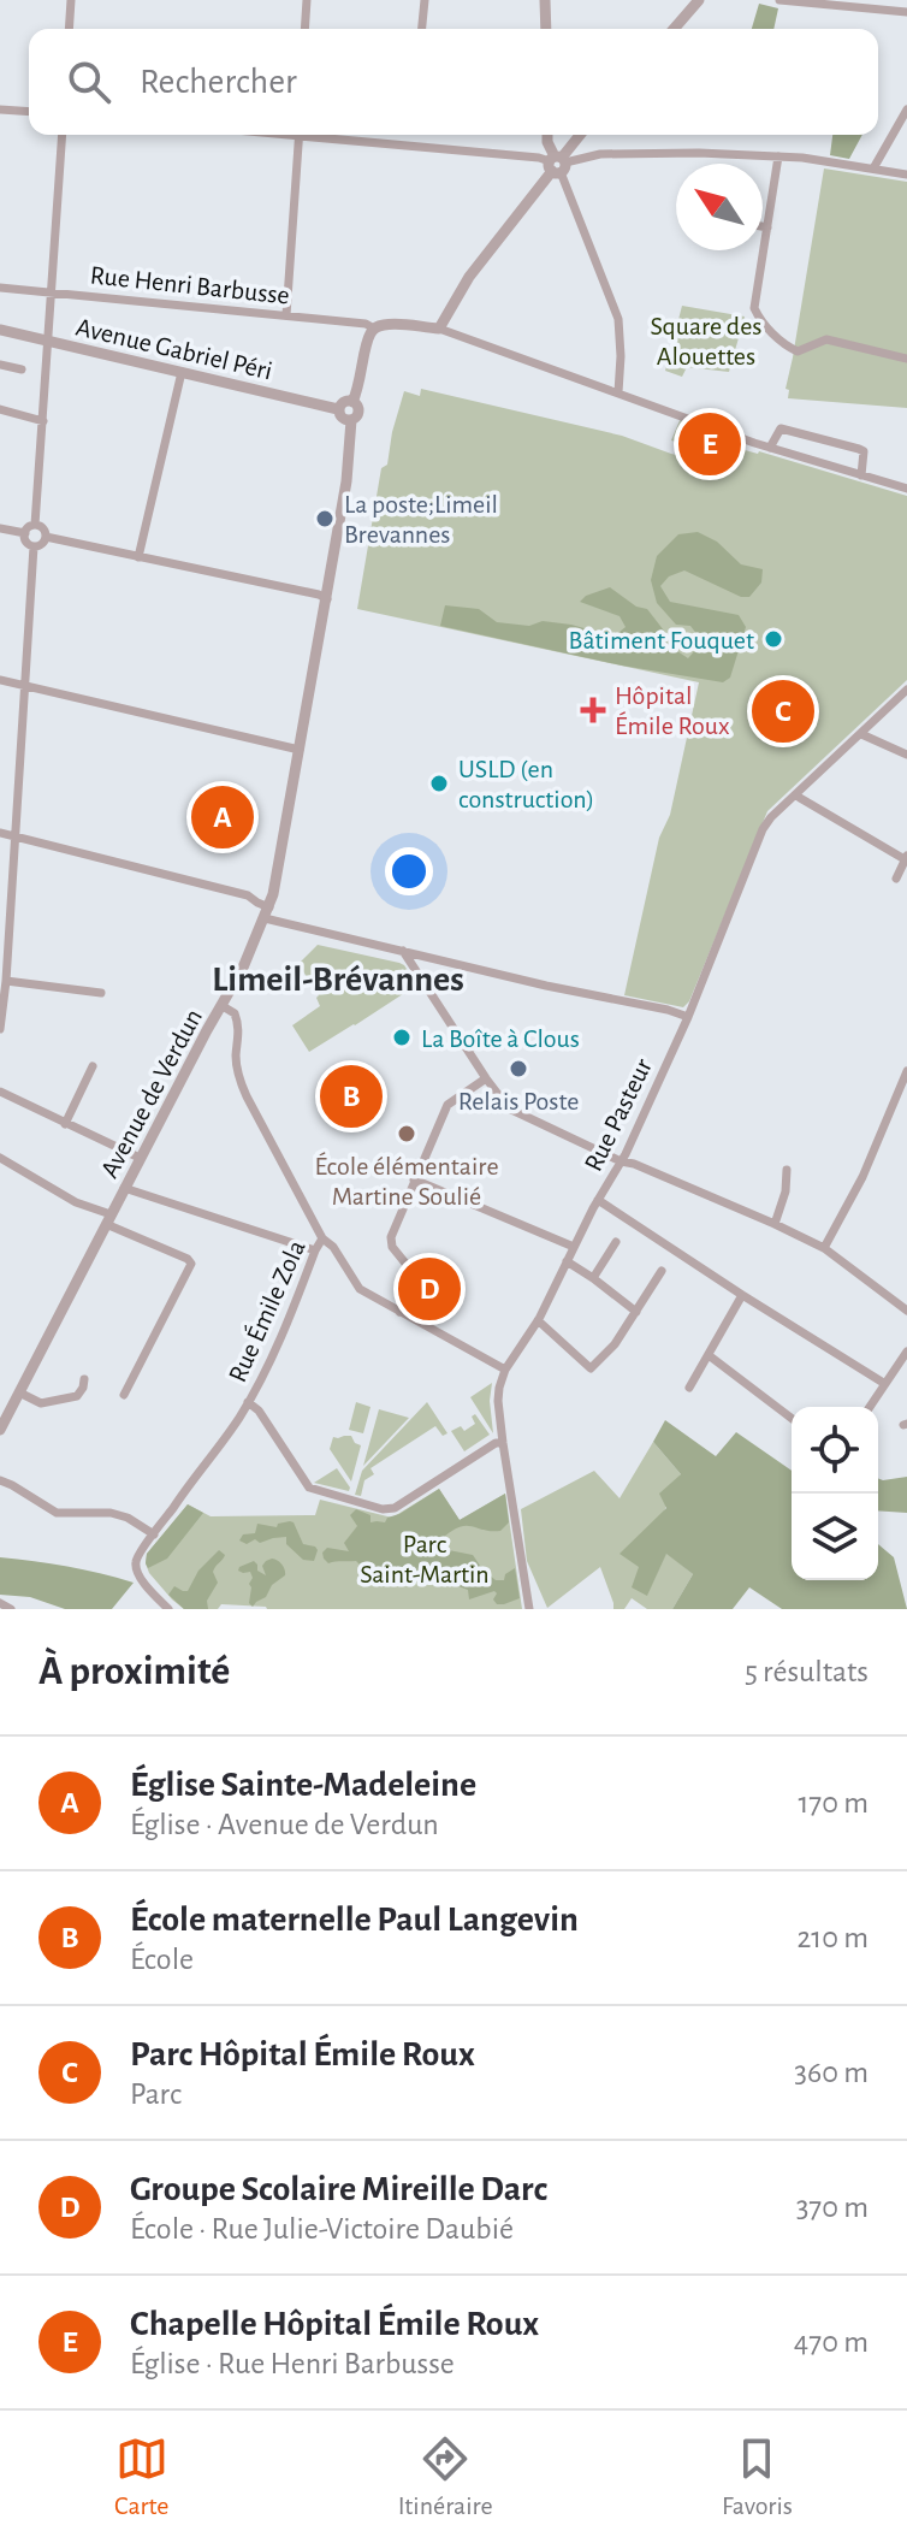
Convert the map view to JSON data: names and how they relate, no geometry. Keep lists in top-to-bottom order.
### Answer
{
  "streets": {
    "street": [
      "Rue Henri Barbusse",
      "Avenue Gabriel Péri",
      "Avenue de Verdun",
      "Rue Pasteur",
      "Rue Émile Zola"
    ]
  },
  "crossings": [
    ["Avenue Gabriel Péri", "Avenue de Verdun"],
    ["Avenue de Verdun", "Rue Émile Zola"]
  ],
  "districts": ["Limeil-Brévannes"],
  "parks": ["Square des Alouettes", "Parc Saint-Martin"],
  "places": {
    "other": [
      "La poste;Limeil Brevannes",
      "Bâtiment Fouquet",
      "USLD (en construction)",
      "La Boîte à Clous",
      "Relais Poste",
      "École élémentaire Martine Soulié"
    ],
    "health": ["Hôpital Émile Roux"]
  },
  "north": "top left",
  "page": {
    "search": "Rechercher",
    "pins": [
      "E",
      "C",
      "A",
      "B",
      "D"
    ],
    "heading": ["À proximité", "5 résultats"],
    "list": [
      {
        "mark": "A",
        "name": "Église Sainte-Madeleine",
        "note": "Église · Avenue de Verdun",
        "value": "170 m"
      },
      {
        "mark": "B",
        "name": "École maternelle Paul Langevin",
        "note": "École",
        "value": "210 m"
      },
      {
        "mark": "C",
        "name": "Parc Hôpital Émile Roux",
        "note": "Parc",
        "value": "360 m"
      },
      {
        "mark": "D",
        "name": "Groupe Scolaire Mireille Darc",
        "note": "École · Rue Julie-Victoire Daubié",
        "value": "370 m"
      },
      {
        "mark": "E",
        "name": "Chapelle Hôpital Émile Roux",
        "note": "Église · Rue Henri Barbusse",
        "value": "470 m"
      }
    ],
    "nav": ["Carte", "Itinéraire", "Favoris"]
  }
}
